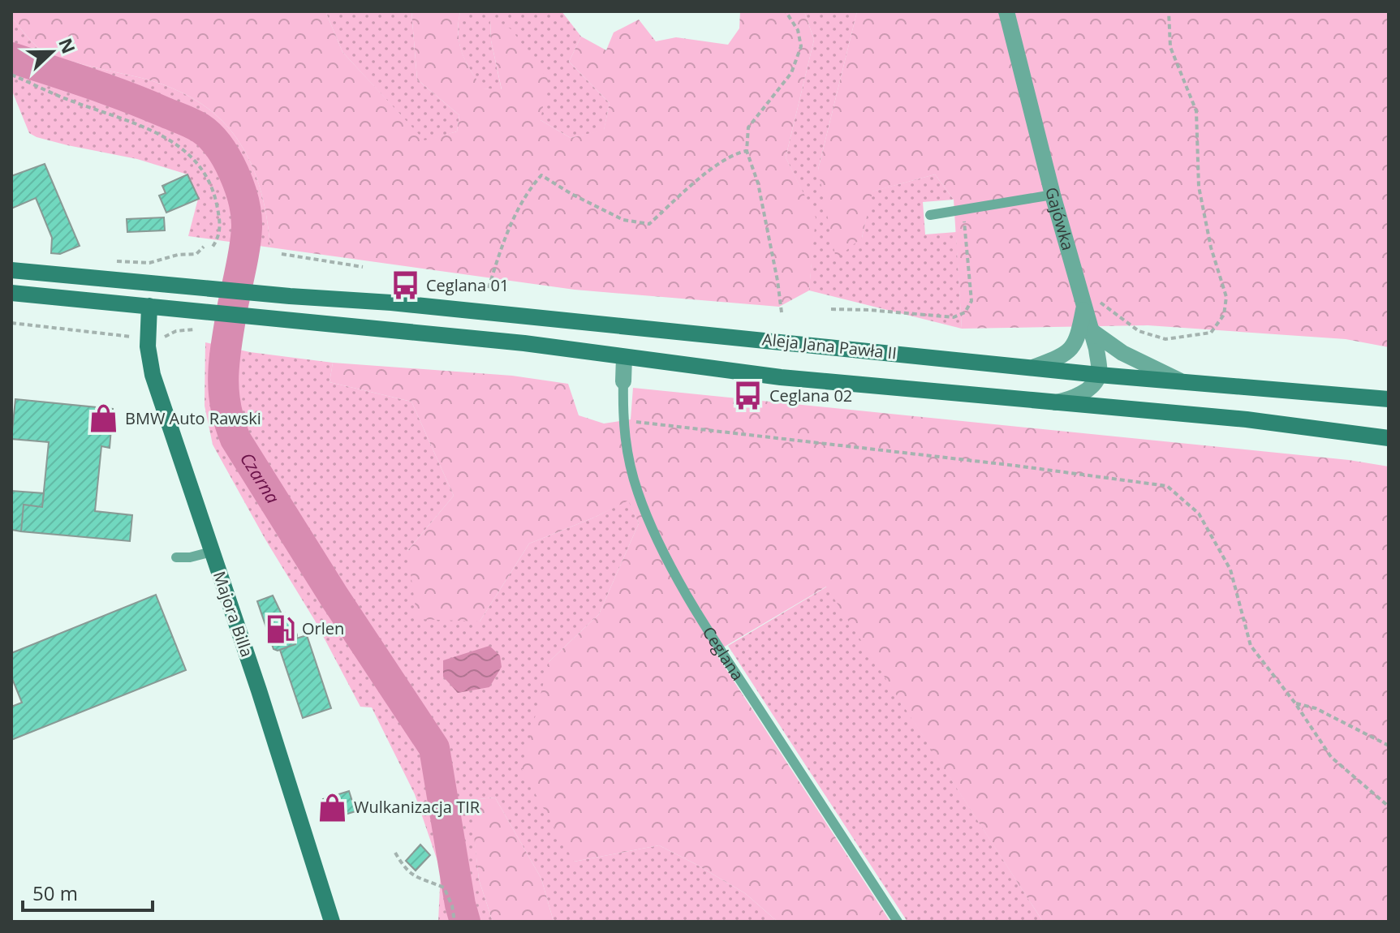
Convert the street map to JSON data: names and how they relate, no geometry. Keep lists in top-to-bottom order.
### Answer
{
  "streets": {
    "main road": ["Aleja Jana Pawła II", "Majora Billa"],
    "street": ["Gajówka", "Ceglana"]
  },
  "crossings": [
    ["Gajówka", "Aleja Jana Pawła II"]
  ],
  "water": ["Czarna"],
  "places": {
    "bus stop": ["Ceglana 01", "Ceglana 02"],
    "shop": ["BMW Auto Rawski", "Wulkanizacja TIR"],
    "fuel station": ["Orlen"]
  },
  "scale_bar": "50 m",
  "north": "right"
}
